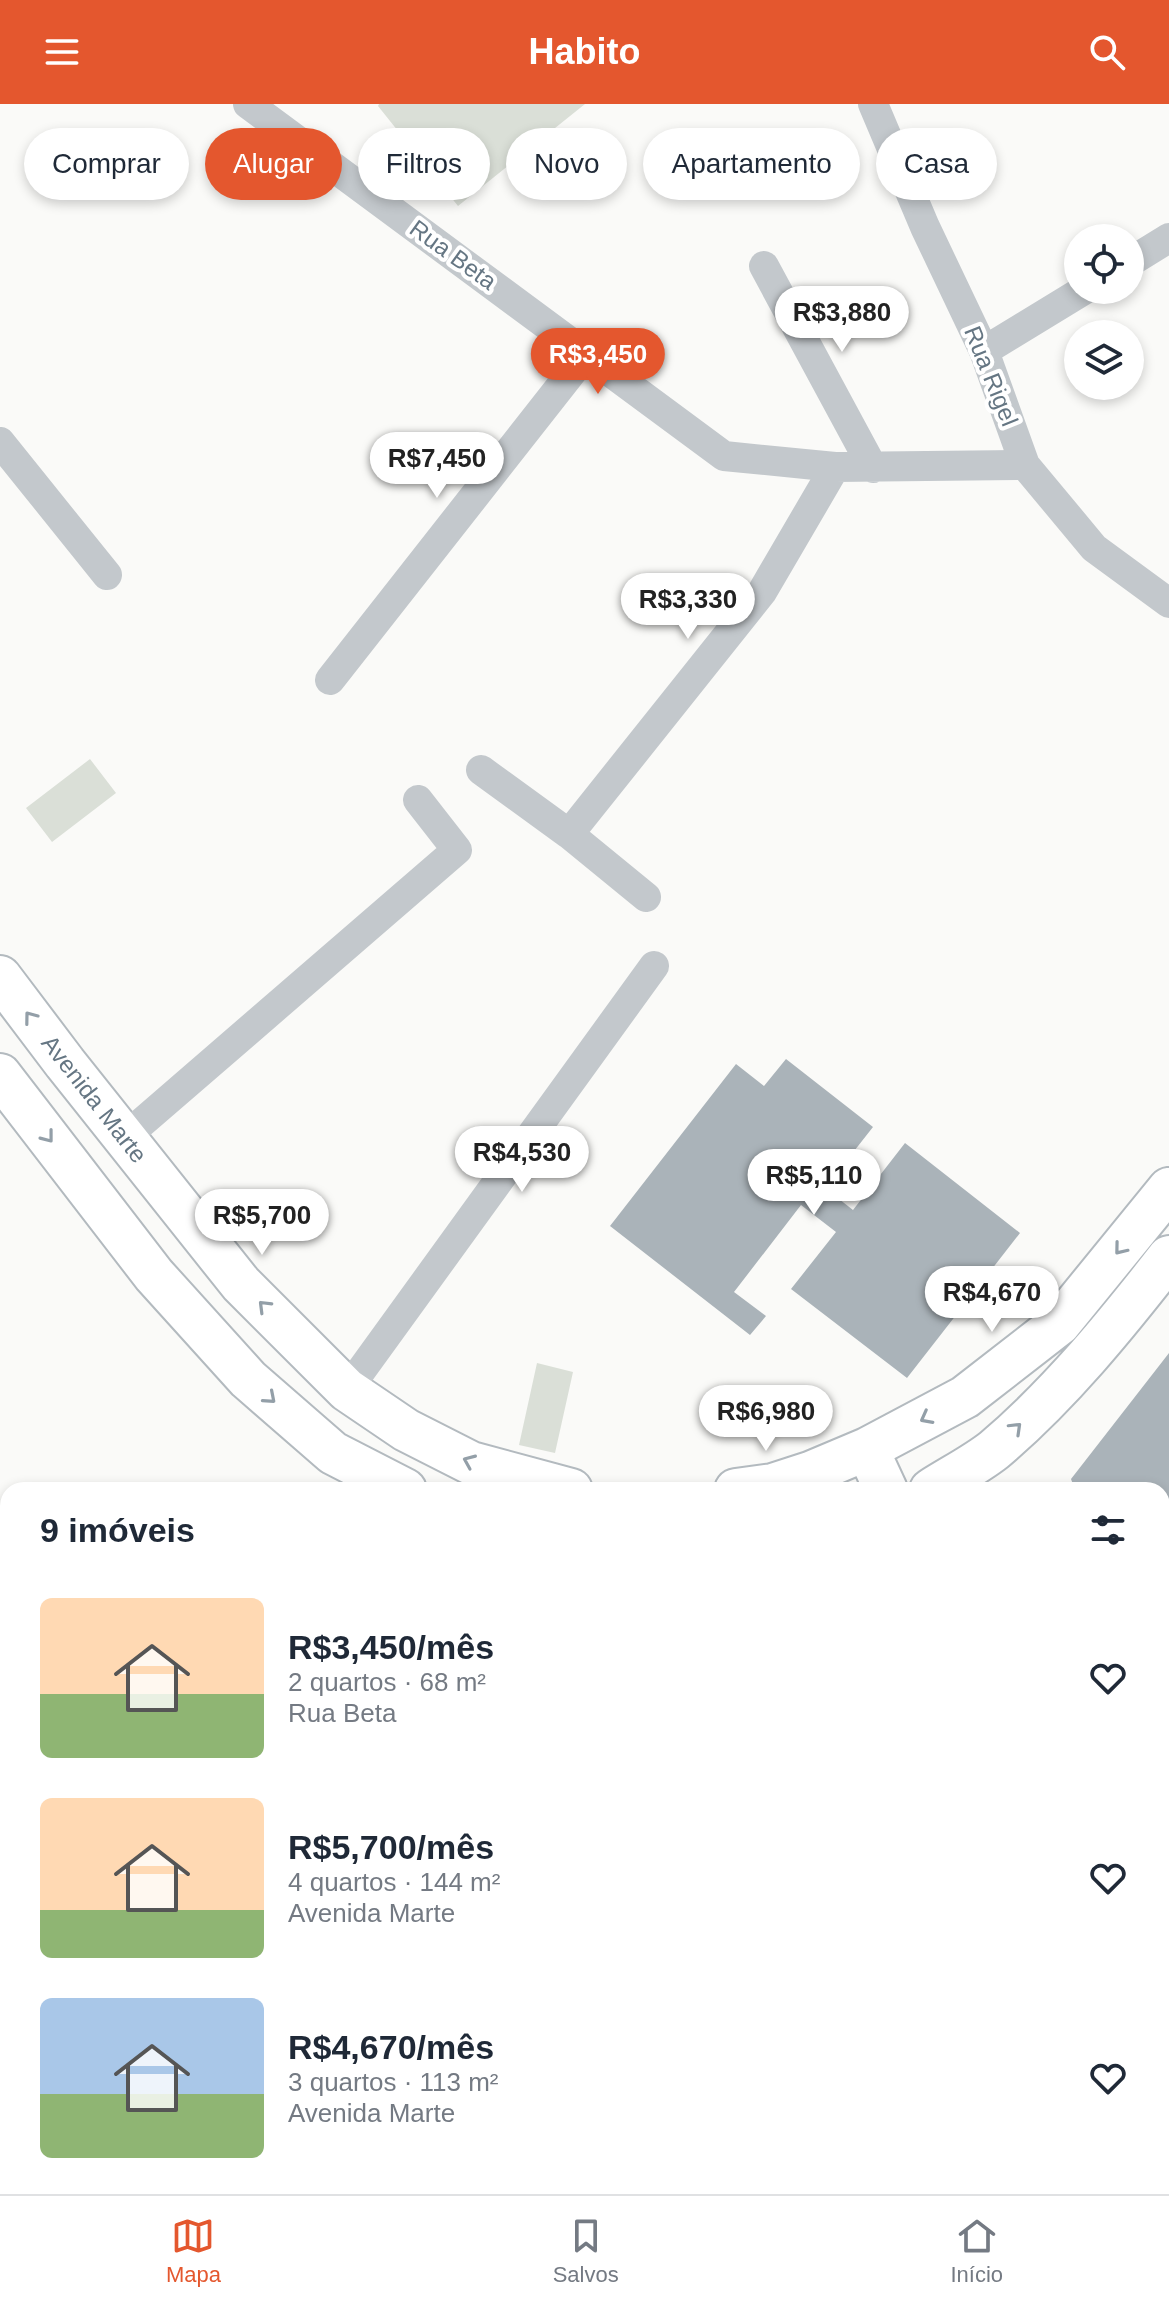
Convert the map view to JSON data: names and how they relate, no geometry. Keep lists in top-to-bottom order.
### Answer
{
  "streets": {
    "street": ["Rua Beta", "Rua Rigel", "Avenida Marte"]
  },
  "crossings": [
    ["Rua Beta", "Rua Rigel"]
  ],
  "page": {
    "header": "Habito",
    "chip": [
      "Comprar",
      "Alugar",
      "Filtros",
      "Novo",
      "Apartamento",
      "Casa"
    ],
    "price": [
      "R$3,880",
      "R$3,450",
      "R$7,450",
      "R$3,330",
      "R$4,530",
      "R$5,110",
      "R$5,700",
      "R$4,670",
      "R$6,980"
    ],
    "heading": "9 imóveis",
    "list": [
      {
        "name": "R$3,450/mês",
        "note": "2 quartos · 68 m² · Rua Beta"
      },
      {
        "name": "R$5,700/mês",
        "note": "4 quartos · 144 m² · Avenida Marte"
      },
      {
        "name": "R$4,670/mês",
        "note": "3 quartos · 113 m² · Avenida Marte"
      }
    ],
    "tabs": ["Mapa", "Salvos", "Início"]
  }
}
